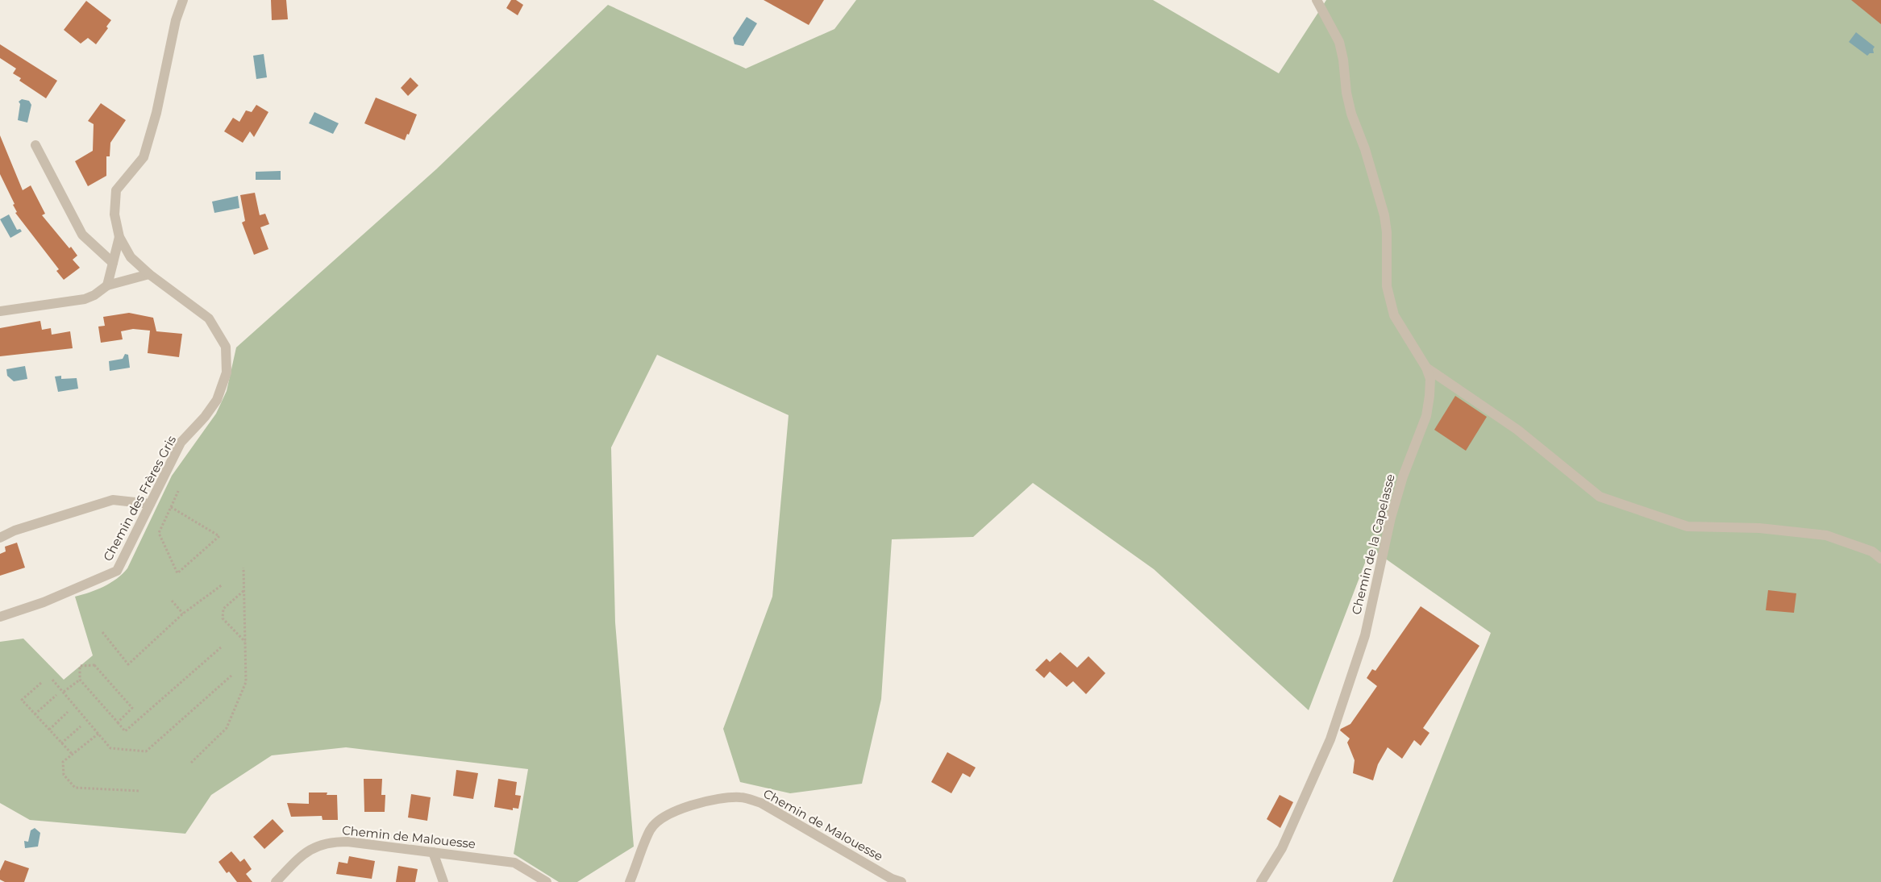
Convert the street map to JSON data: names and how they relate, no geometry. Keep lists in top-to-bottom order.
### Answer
{
  "streets": {
    "street": ["Chemin des Frères Gris", "Chemin de la Capelasse", "Chemin de Malouesse"]
  }
}
